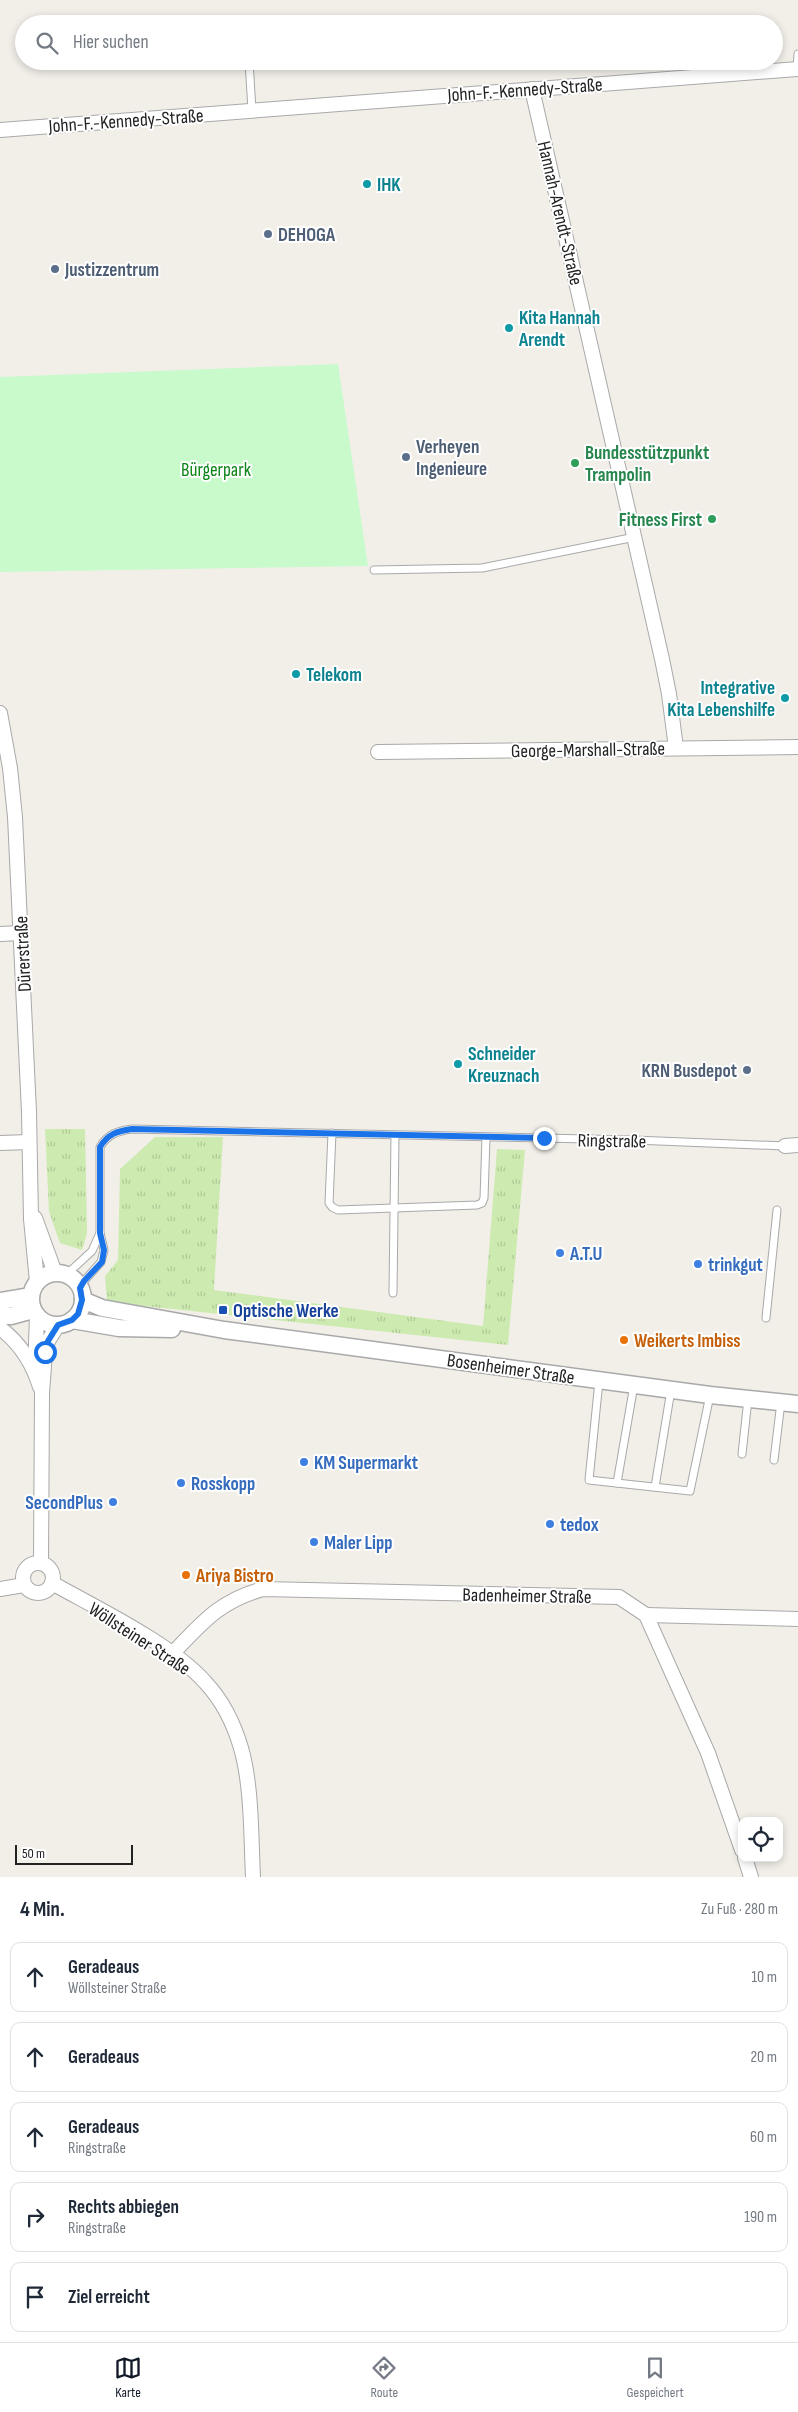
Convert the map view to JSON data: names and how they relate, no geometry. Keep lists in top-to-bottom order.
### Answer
{
  "streets": {
    "street": [
      "John-F.-Kennedy-Straße",
      "Hannah-Arendt-Straße",
      "George-Marshall-Straße",
      "Dürerstraße",
      "Bosenheimer Straße",
      "Badenheimer Straße",
      "Wöllsteiner Straße"
    ],
    "lane": ["Ringstraße"]
  },
  "crossings": [
    ["John-F.-Kennedy-Straße", "Hannah-Arendt-Straße"],
    ["Hannah-Arendt-Straße", "George-Marshall-Straße"],
    ["Dürerstraße", "Ringstraße"],
    ["Dürerstraße", "Bosenheimer Straße"],
    ["Ringstraße", "Bosenheimer Straße"],
    ["Badenheimer Straße", "Wöllsteiner Straße"]
  ],
  "parks": ["Bürgerpark"],
  "places": {
    "other": [
      "IHK",
      "DEHOGA",
      "Justizzentrum",
      "Kita Hannah Arendt",
      "Verheyen Ingenieure",
      "Bundesstützpunkt Trampolin",
      "Fitness First",
      "Telekom",
      "Integrative Kita Lebenshilfe",
      "Schneider Kreuznach",
      "KRN Busdepot",
      "A.T.U",
      "trinkgut",
      "Weikerts Imbiss",
      "KM Supermarkt",
      "Rosskopp",
      "SecondPlus",
      "tedox",
      "Maler Lipp",
      "Ariya Bistro"
    ],
    "transit": ["Optische Werke"]
  },
  "scale_bar": "50 m",
  "page": {
    "search": "Hier suchen",
    "scale": "50 m",
    "heading": ["4 Min.", "Zu Fuß · 280 m"],
    "list": [
      ["Geradeaus", "Wöllsteiner Straße", "10 m"],
      ["Geradeaus", "20 m"],
      ["Geradeaus", "Ringstraße", "60 m"],
      ["Rechts abbiegen", "Ringstraße", "190 m"],
      "Ziel erreicht"
    ],
    "nav": ["Karte", "Route", "Gespeichert"]
  }
}
